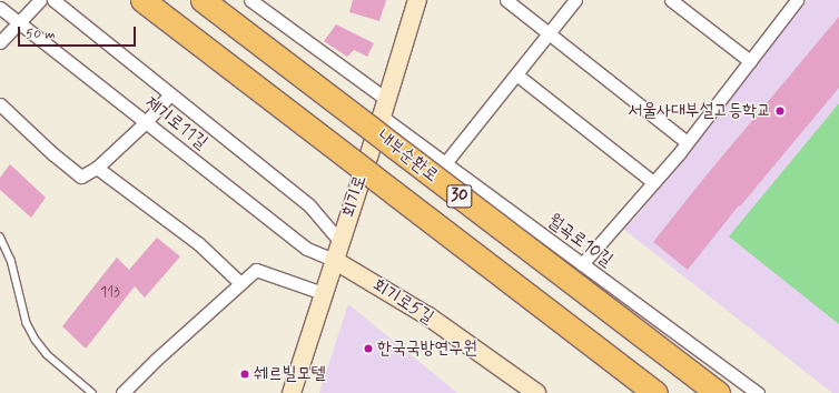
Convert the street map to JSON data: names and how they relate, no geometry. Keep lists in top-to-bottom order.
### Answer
{
  "streets": {
    "highway": ["내부순환로", "30"],
    "main road": ["회기로", "회기로5길"],
    "street": ["제기로11길", "월곡로10길"]
  },
  "crossings": [
    ["제기로11길", "회기로"],
    ["제기로11길", "회기로5길"],
    ["회기로", "월곡로10길"],
    ["회기로", "회기로5길"]
  ],
  "places": ["서울사대부설고등학교", "한국국방연구원", "쉐르빌모텔"],
  "house_numbers": ["113"],
  "scale_bar": "50 m"
}
